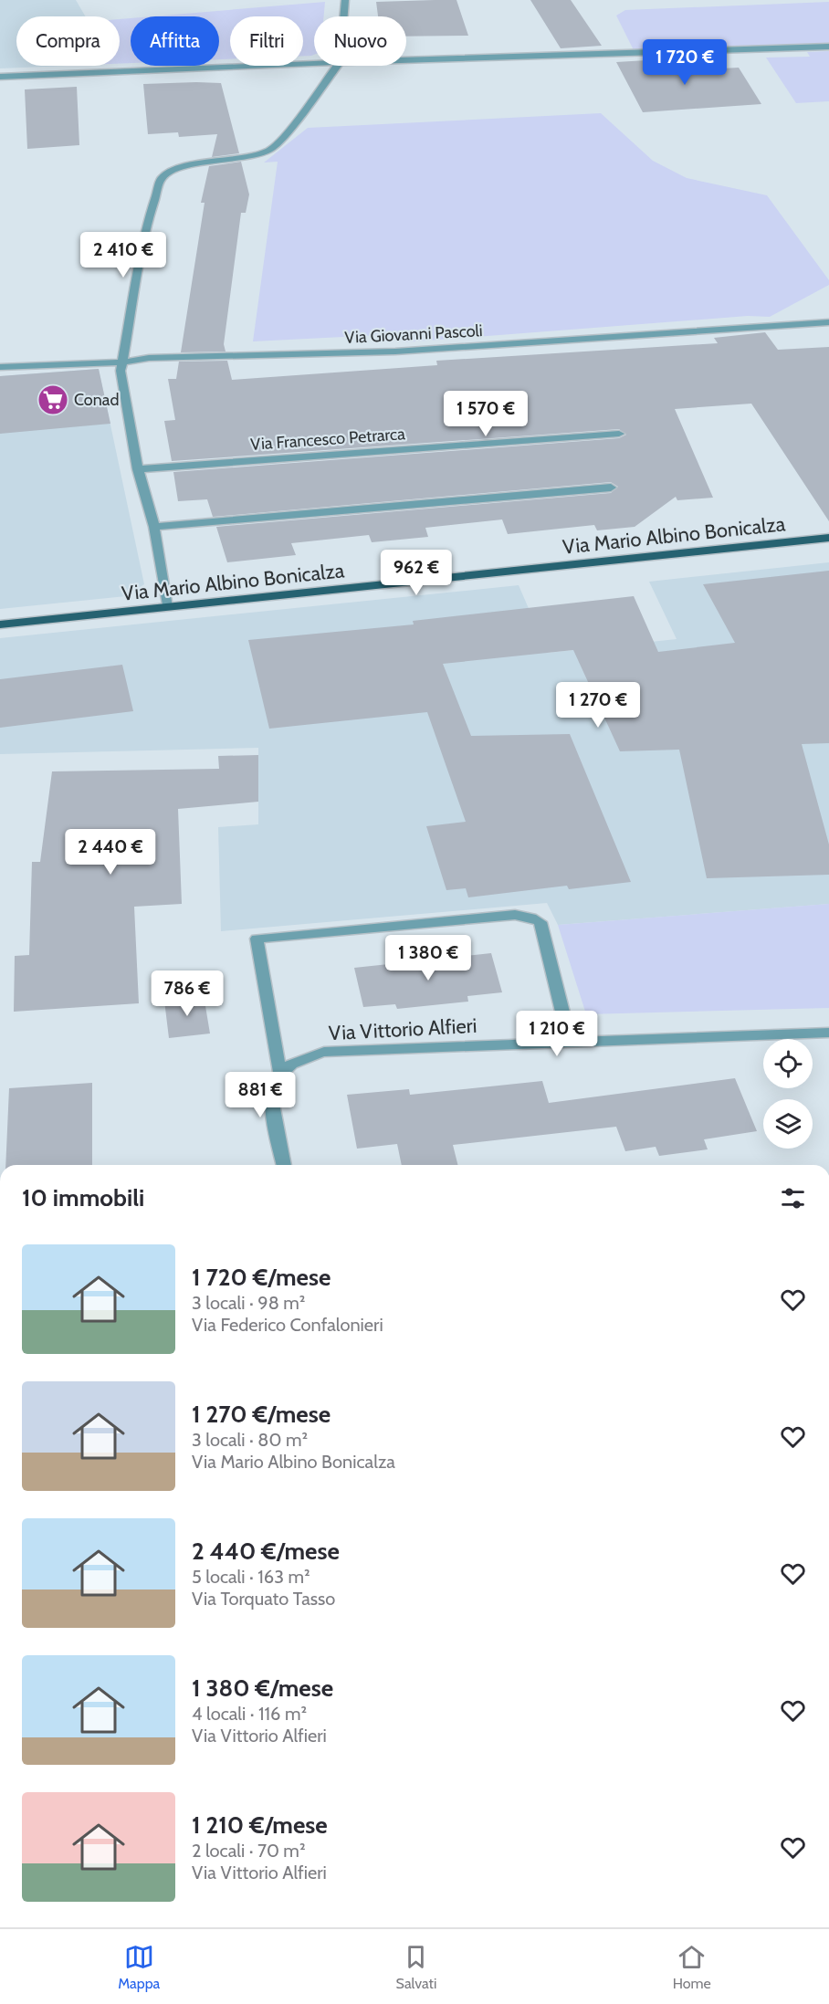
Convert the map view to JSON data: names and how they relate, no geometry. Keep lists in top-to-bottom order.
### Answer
{
  "streets": {
    "main road": ["Via Mario Albino Bonicalza"],
    "street": ["Via Giovanni Pascoli", "Via Francesco Petrarca", "Via Vittorio Alfieri"]
  },
  "places": {
    "supermarket": ["Conad"]
  },
  "page": {
    "chip": [
      "Compra",
      "Affitta",
      "Filtri",
      "Nuovo"
    ],
    "price": [
      "1 720 €",
      "2 410 €",
      "1 570 €",
      "962 €",
      "1 270 €",
      "2 440 €",
      "1 380 €",
      "786 €",
      "1 210 €",
      "881 €"
    ],
    "heading": "10 immobili",
    "list": [
      {
        "name": "1 720 €/mese",
        "note": "3 locali · 98 m² · Via Federico Confalonieri"
      },
      {
        "name": "1 270 €/mese",
        "note": "3 locali · 80 m² · Via Mario Albino Bonicalza"
      },
      {
        "name": "2 440 €/mese",
        "note": "5 locali · 163 m² · Via Torquato Tasso"
      },
      {
        "name": "1 380 €/mese",
        "note": "4 locali · 116 m² · Via Vittorio Alfieri"
      },
      {
        "name": "1 210 €/mese",
        "note": "2 locali · 70 m² · Via Vittorio Alfieri"
      }
    ],
    "tabs": ["Mappa", "Salvati", "Home"]
  }
}
